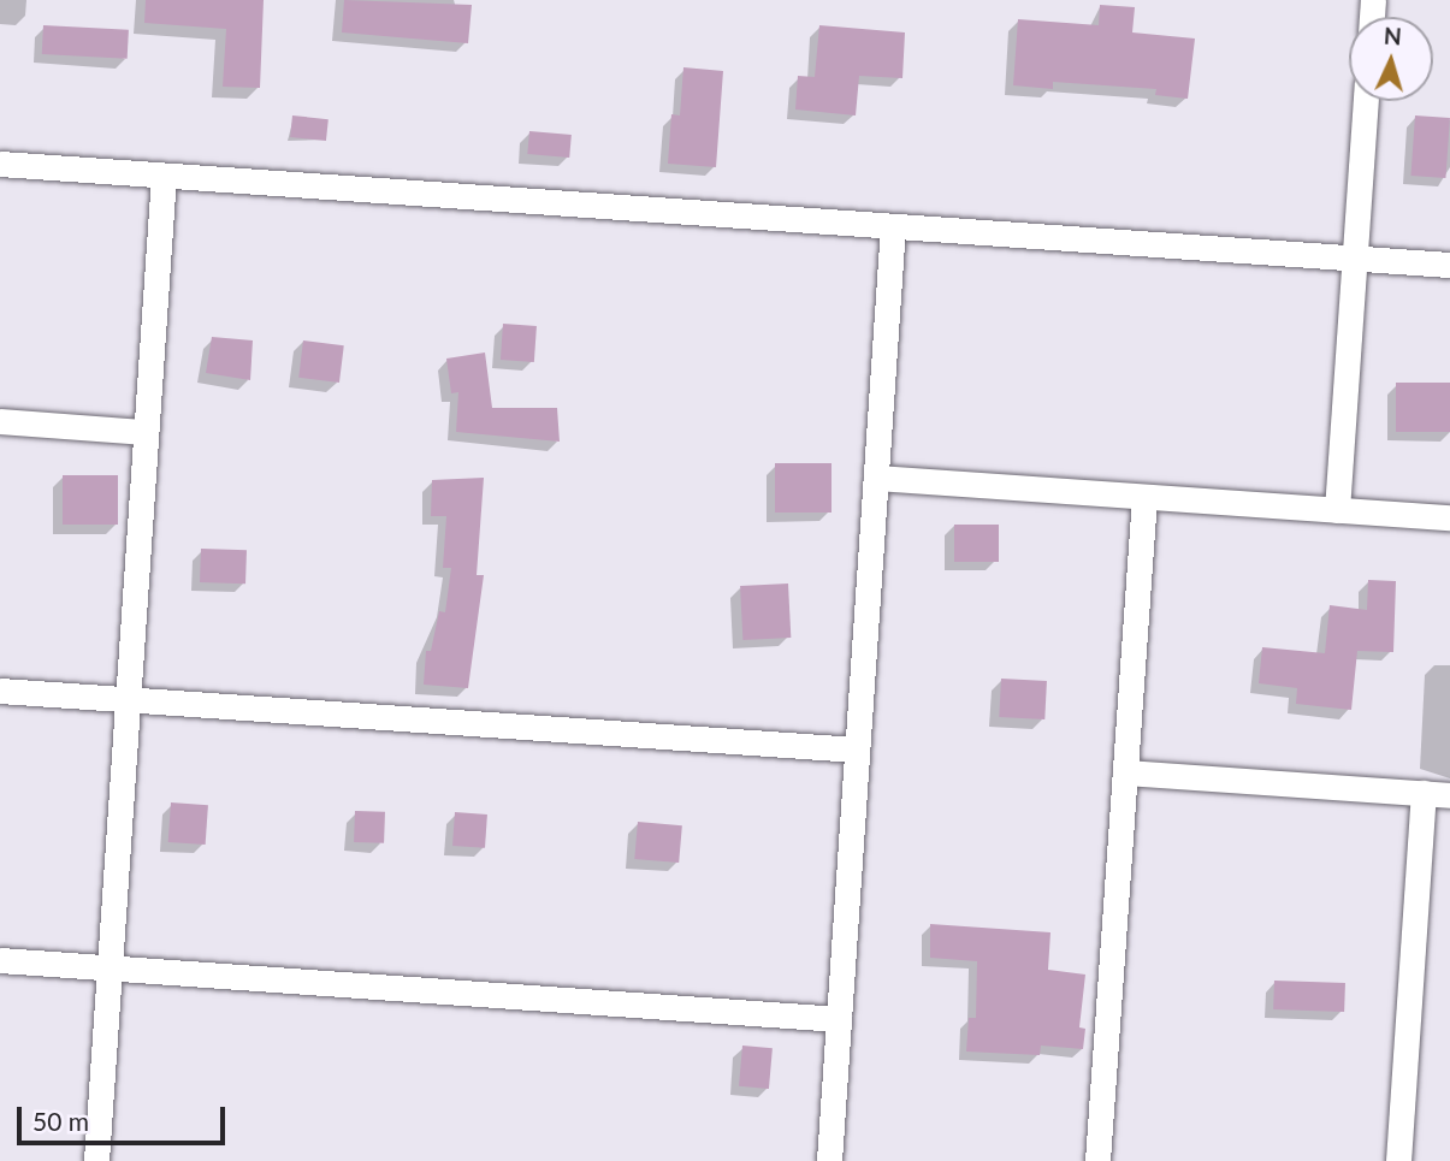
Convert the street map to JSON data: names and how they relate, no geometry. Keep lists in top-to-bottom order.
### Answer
{
  "scale_bar": "50 m",
  "north": "top"
}
